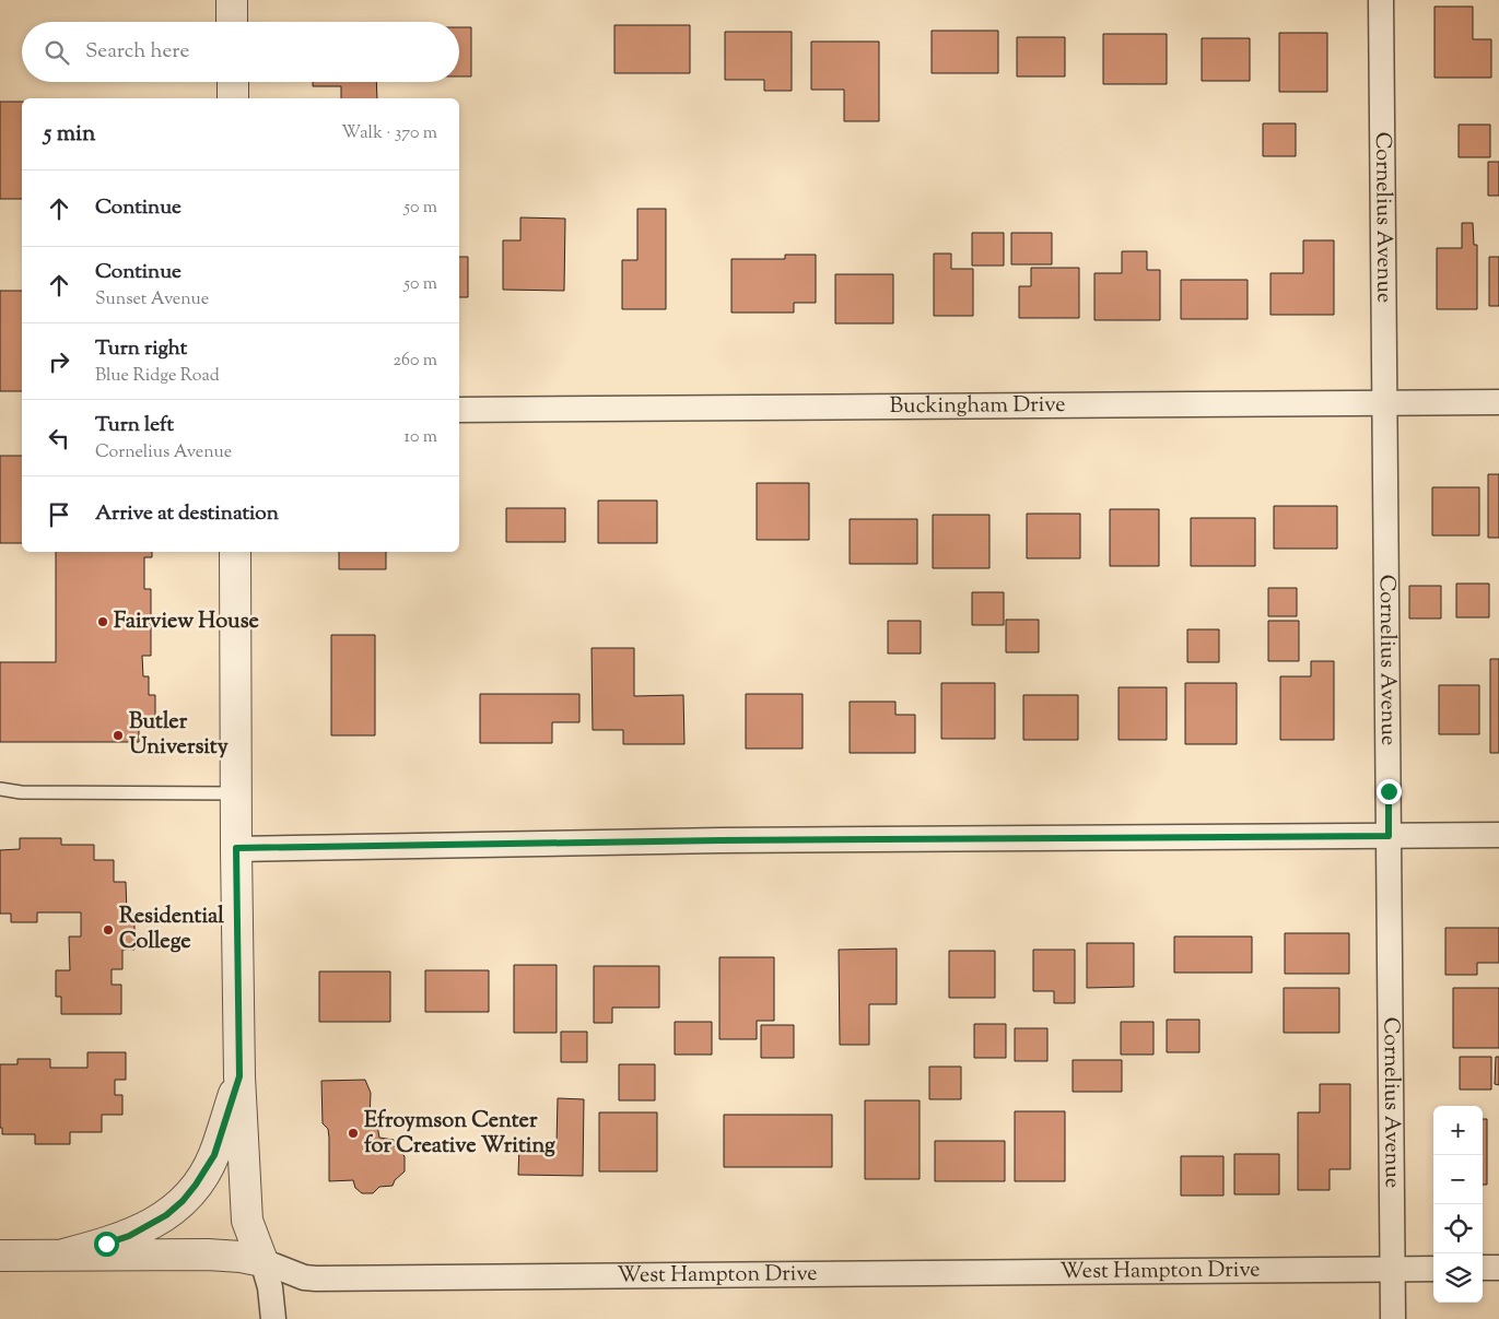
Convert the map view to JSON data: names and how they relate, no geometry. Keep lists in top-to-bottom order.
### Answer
{
  "streets": {
    "street": ["Cornelius Avenue", "Buckingham Drive", "West Hampton Drive"]
  },
  "crossings": [
    ["Cornelius Avenue", "Buckingham Drive"],
    ["Cornelius Avenue", "West Hampton Drive"]
  ],
  "places": [
    "Fairview House",
    "Butler University",
    "Residential College",
    "Efroymson Center for Creative Writing"
  ],
  "page": {
    "search": "Search here",
    "heading": ["5 min", "Walk · 370 m"],
    "list": [
      ["Continue", "50 m"],
      ["Continue", "Sunset Avenue", "50 m"],
      ["Turn right", "Blue Ridge Road", "260 m"],
      ["Turn left", "Cornelius Avenue", "10 m"],
      "Arrive at destination"
    ],
    "map_buttons": ["+", "−"]
  }
}
